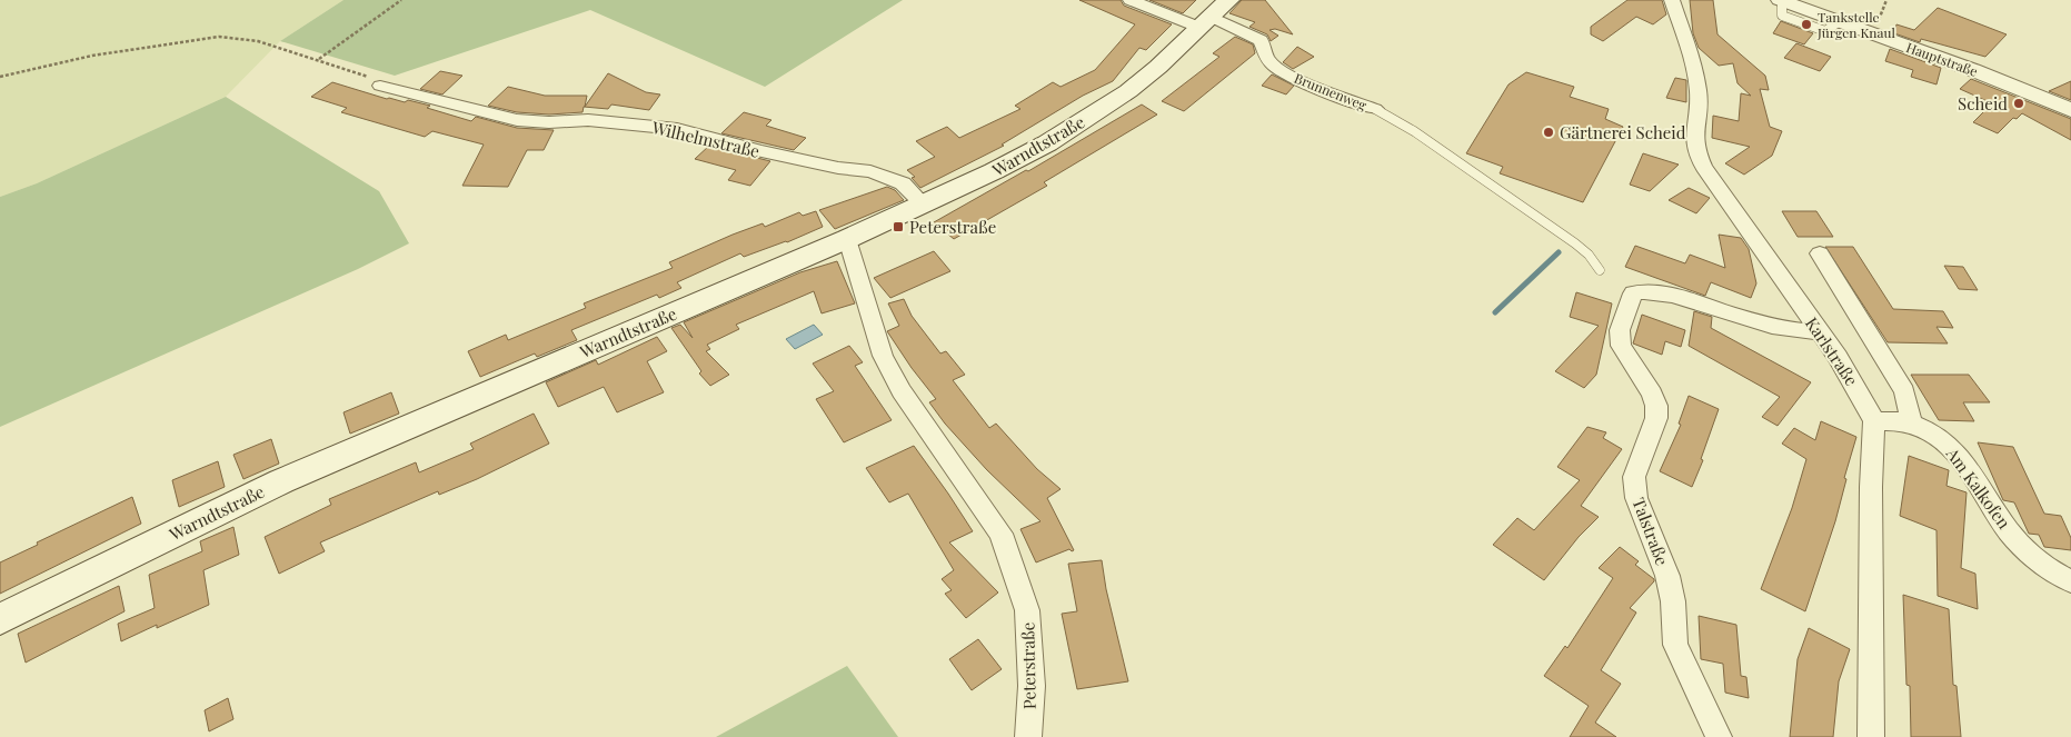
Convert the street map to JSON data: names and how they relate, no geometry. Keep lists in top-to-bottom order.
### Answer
{
  "streets": {
    "main road": ["Warndtstraße"],
    "street": [
      "Hauptstraße",
      "Brunnenweg",
      "Wilhelmstraße",
      "Karlstraße",
      "Am Kalkofen",
      "Talstraße",
      "Peterstraße"
    ]
  },
  "crossings": [
    ["Brunnenweg", "Warndtstraße"],
    ["Wilhelmstraße", "Warndtstraße"],
    ["Warndtstraße", "Peterstraße"],
    ["Karlstraße", "Am Kalkofen"],
    ["Karlstraße", "Talstraße"]
  ],
  "places": {
    "other": ["Tankstelle Jürgen Knaul", "Scheid", "Gärtnerei Scheid"],
    "transit": ["Peterstraße"]
  }
}
